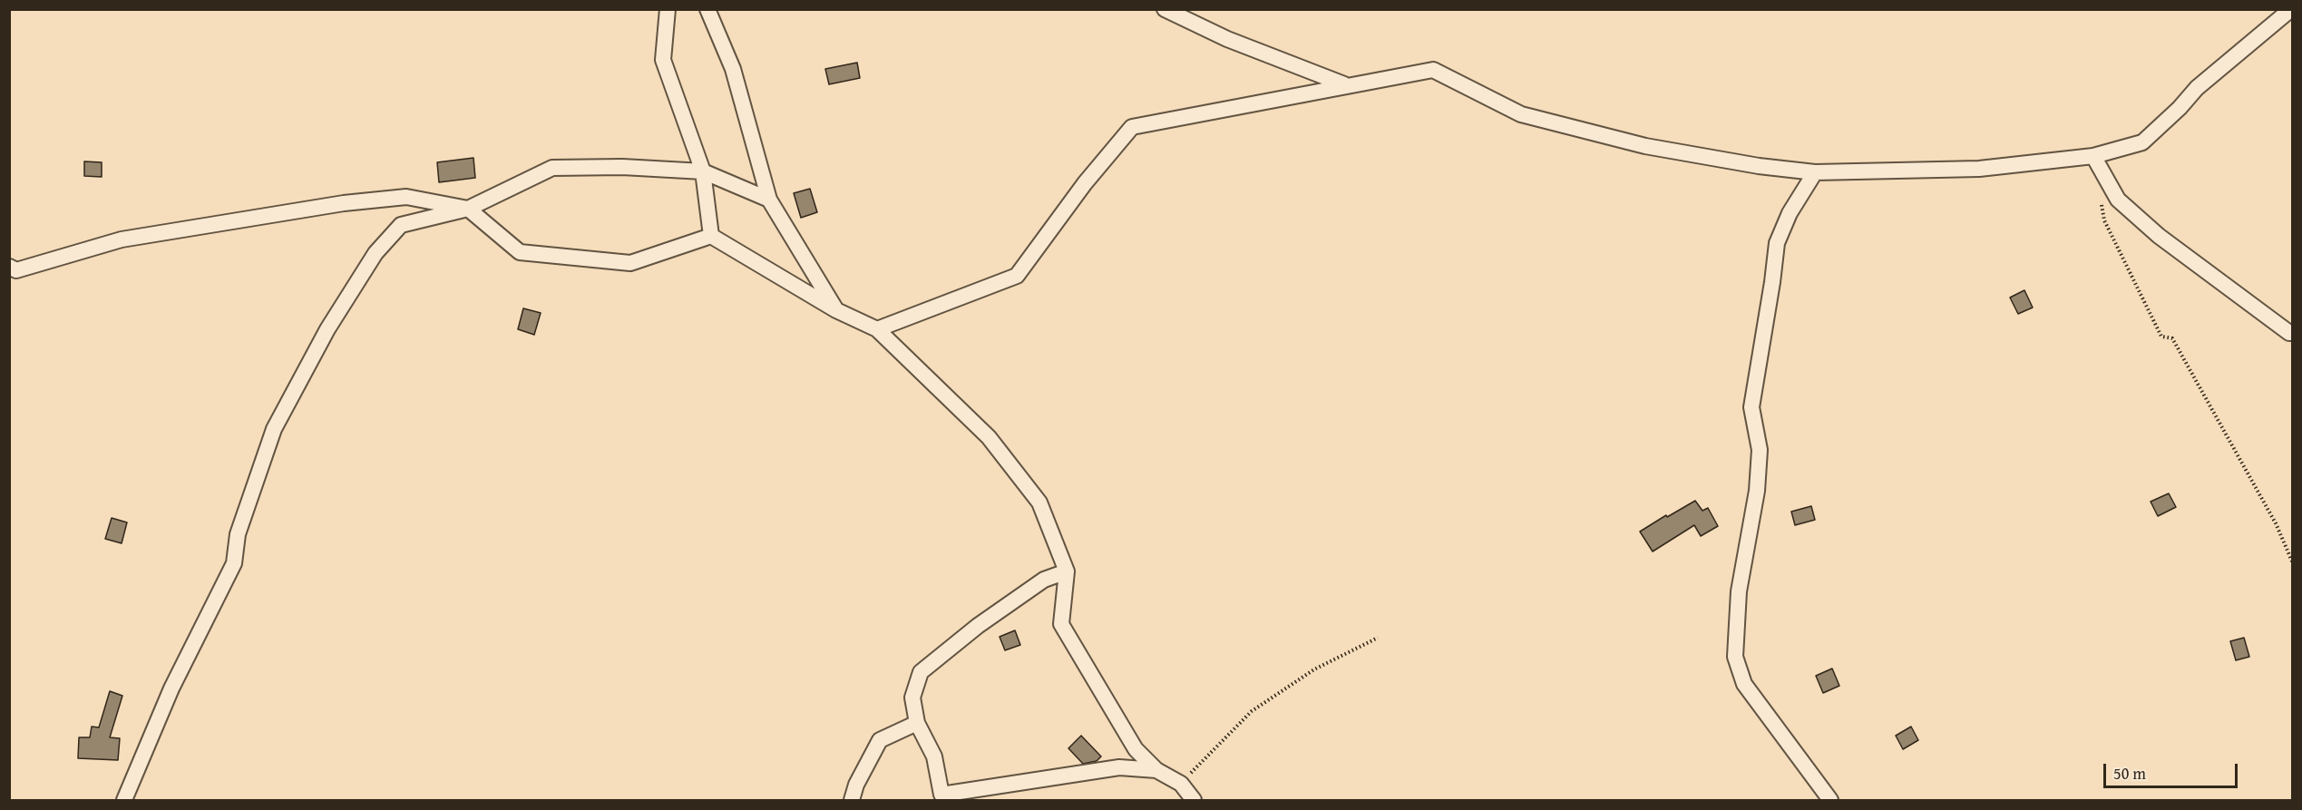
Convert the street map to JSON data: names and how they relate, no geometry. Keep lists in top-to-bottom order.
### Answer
{
  "scale_bar": "50 m"
}
